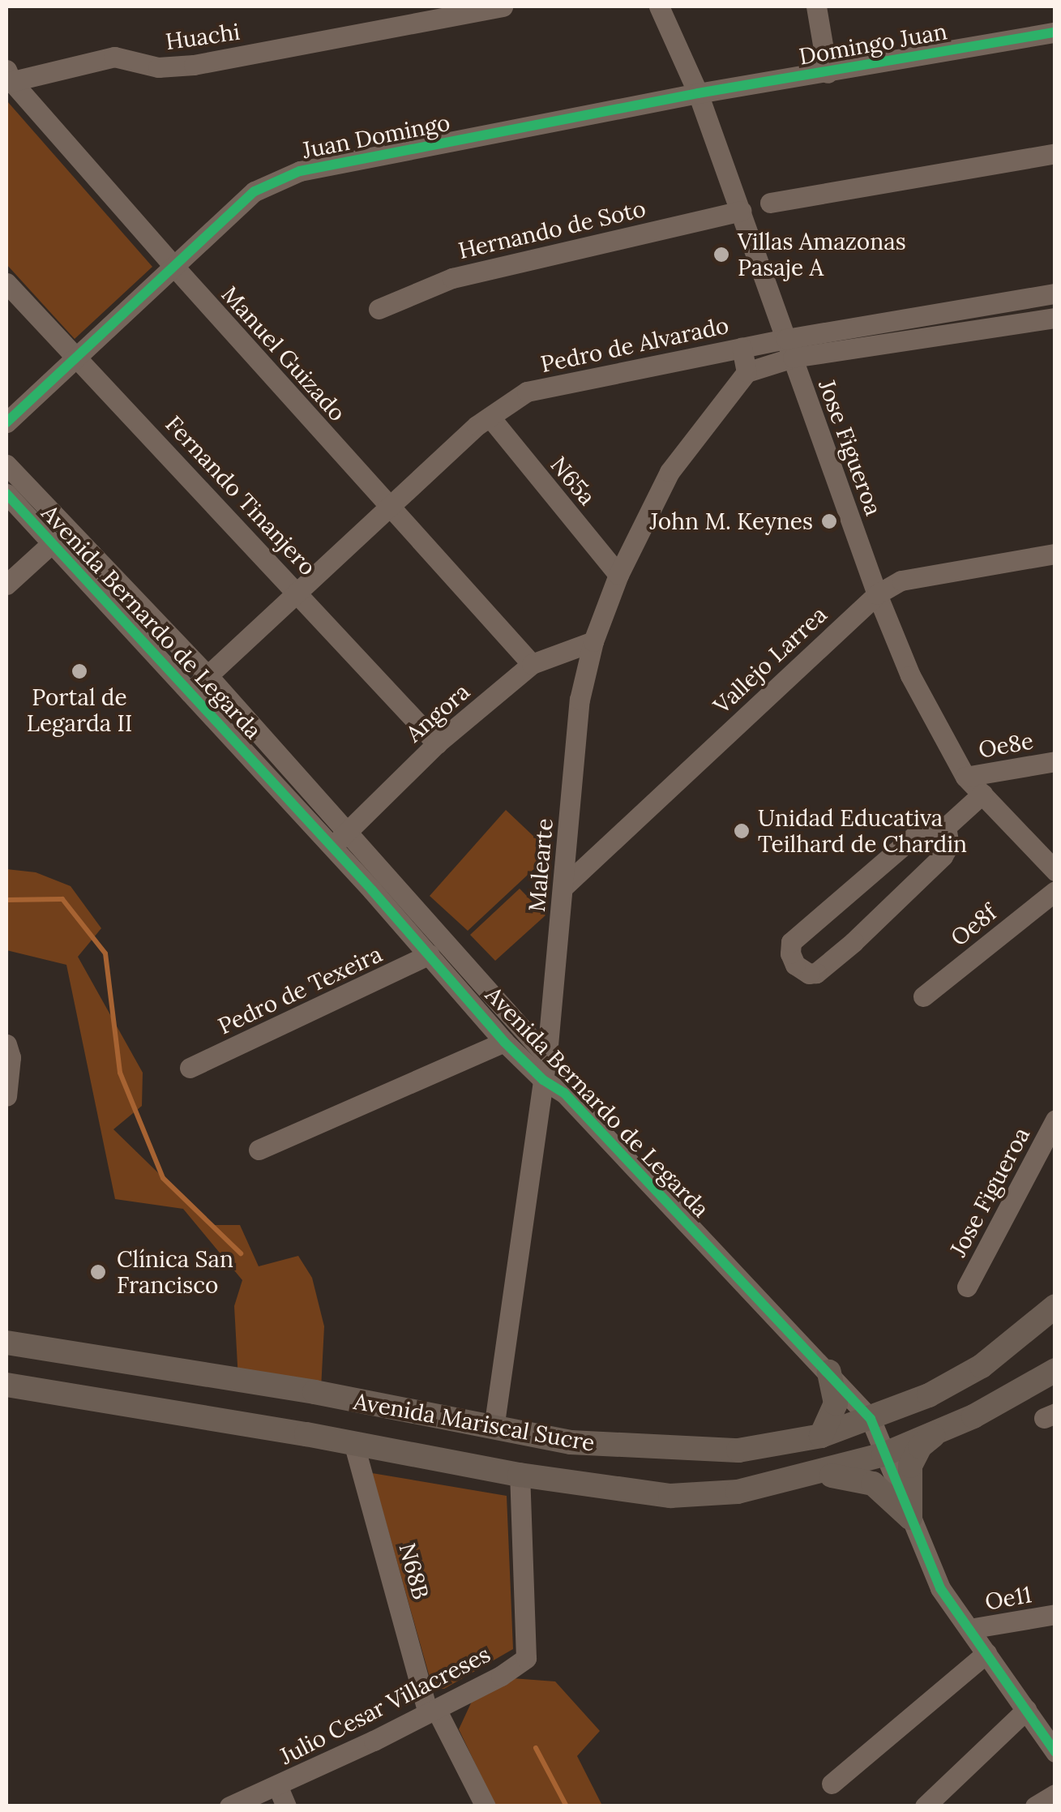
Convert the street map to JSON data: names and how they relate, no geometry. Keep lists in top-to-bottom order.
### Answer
{
  "streets": {
    "main road": ["Avenida Mariscal Sucre"],
    "street": [
      "Huachi",
      "Domingo Juan",
      "Juan Domingo",
      "Hernando de Soto",
      "Pedro de Alvarado",
      "Manuel Guizado",
      "Jose Figueroa",
      "N65a",
      "Fernando Tinanjero",
      "Avenida Bernardo de Legarda",
      "Vallejo Larrea",
      "Angora",
      "Oe8e",
      "Malearte",
      "Oe8f",
      "Pedro de Texeira",
      "N68B",
      "Oe11",
      "Julio Cesar Villacreses"
    ]
  },
  "crossings": [
    ["Huachi", "Manuel Guizado"],
    ["Domingo Juan", "Juan Domingo"],
    ["Domingo Juan", "Jose Figueroa"],
    ["Juan Domingo", "Manuel Guizado"],
    ["Juan Domingo", "Jose Figueroa"],
    ["Juan Domingo", "Fernando Tinanjero"],
    ["Hernando de Soto", "Jose Figueroa"],
    ["Pedro de Alvarado", "Manuel Guizado"],
    ["Pedro de Alvarado", "Jose Figueroa"],
    ["Pedro de Alvarado", "N65a"],
    ["Pedro de Alvarado", "Fernando Tinanjero"],
    ["Pedro de Alvarado", "Avenida Bernardo de Legarda"],
    ["Pedro de Alvarado", "Malearte"],
    ["Manuel Guizado", "Angora"],
    ["Jose Figueroa", "Vallejo Larrea"],
    ["Jose Figueroa", "Oe8e"],
    ["N65a", "Malearte"],
    ["Fernando Tinanjero", "Angora"],
    ["Avenida Bernardo de Legarda", "Angora"],
    ["Avenida Bernardo de Legarda", "Malearte"],
    ["Avenida Bernardo de Legarda", "Pedro de Texeira"],
    ["Avenida Bernardo de Legarda", "Avenida Mariscal Sucre"],
    ["Avenida Bernardo de Legarda", "Oe11"],
    ["Vallejo Larrea", "Malearte"],
    ["Angora", "Malearte"],
    ["Malearte", "Avenida Mariscal Sucre"],
    ["Avenida Mariscal Sucre", "N68B"],
    ["Avenida Mariscal Sucre", "Julio Cesar Villacreses"],
    ["N68B", "Julio Cesar Villacreses"]
  ],
  "places": [
    "Villas Amazonas Pasaje A",
    "John M. Keynes",
    "Portal de Legarda II",
    "Unidad Educativa Teilhard de Chardin",
    "Clínica San Francisco"
  ]
}
